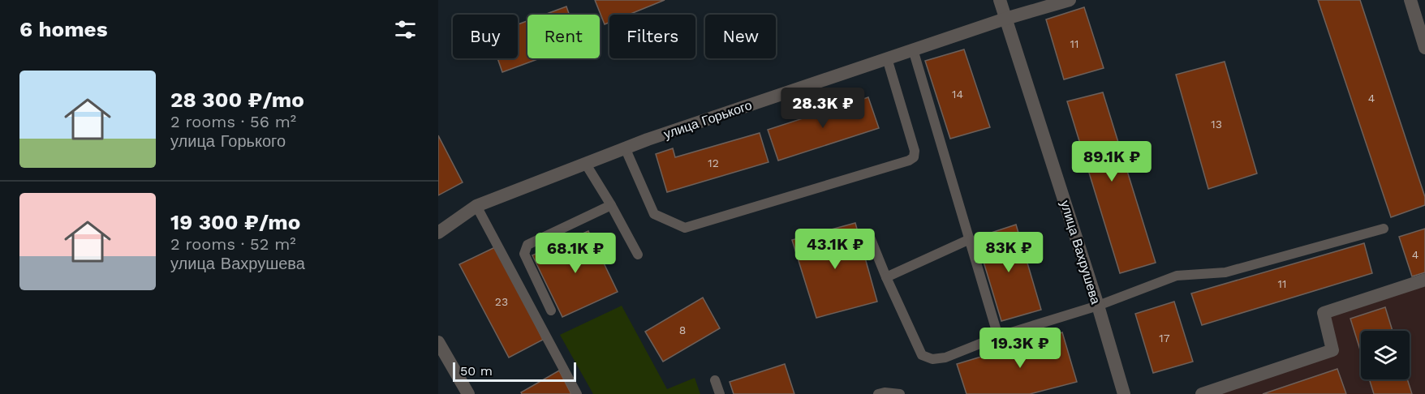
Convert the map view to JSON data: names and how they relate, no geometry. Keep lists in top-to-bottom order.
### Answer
{
  "streets": {
    "street": ["улица Горького", "улица Вахрушева"]
  },
  "crossings": [
    ["улица Горького", "улица Вахрушева"]
  ],
  "house_numbers": [
    "11",
    "14",
    "4",
    "13",
    "12",
    "4",
    "11",
    "23",
    "8",
    "17"
  ],
  "scale_bar": "50 m",
  "page": {
    "heading": "6 homes",
    "chip": [
      "Buy",
      "Rent",
      "Filters",
      "New"
    ],
    "list": [
      {
        "name": "28 300 ₽/mo",
        "note": "2 rooms · 56 m² · улица Горького"
      },
      {
        "name": "19 300 ₽/mo",
        "note": "2 rooms · 52 m² · улица Вахрушева"
      }
    ],
    "price": [
      "28.3K ₽",
      "89.1K ₽",
      "43.1K ₽",
      "83K ₽",
      "68.1K ₽",
      "19.3K ₽"
    ],
    "scale": "50 m"
  }
}
